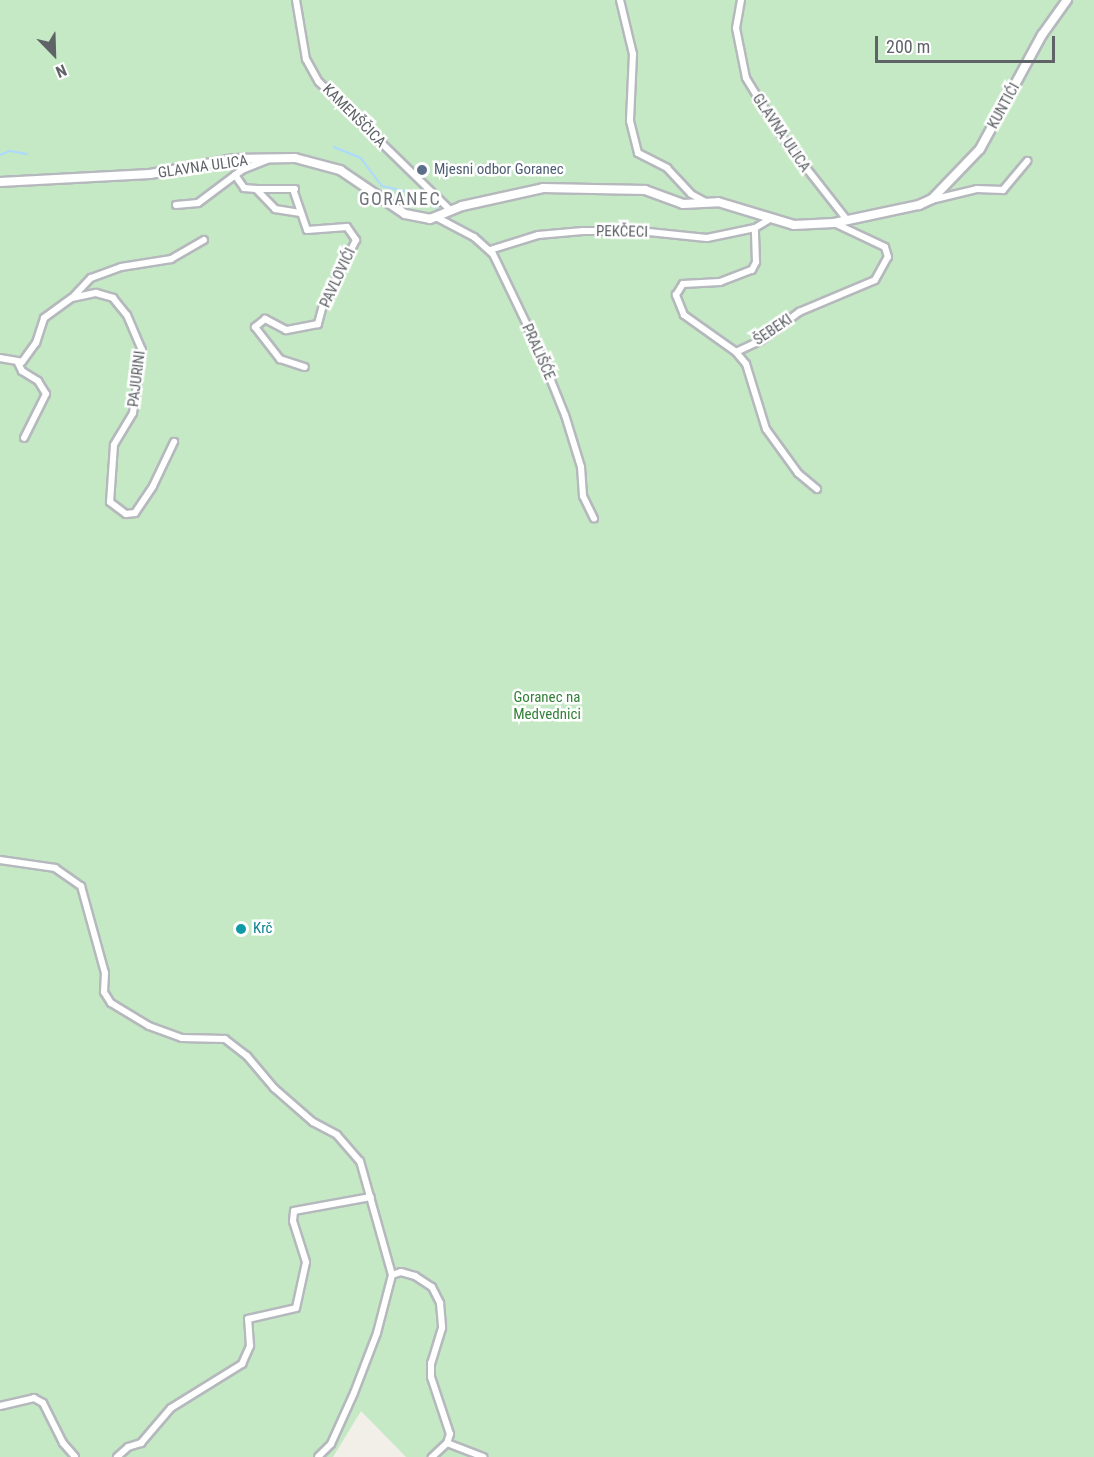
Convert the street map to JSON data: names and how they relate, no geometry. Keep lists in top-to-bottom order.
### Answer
{
  "streets": {
    "main road": ["GLAVNA ULICA"],
    "street": [
      "KUNTIĆI",
      "KAMENŠČICA",
      "PEKČECI",
      "PAVLOVIĆI",
      "ŠEBEKI",
      "PRALIŠĆE",
      "PAJURINI"
    ]
  },
  "crossings": [
    ["KAMENŠČICA", "GLAVNA ULICA"],
    ["GLAVNA ULICA", "PEKČECI"],
    ["GLAVNA ULICA", "ŠEBEKI"],
    ["PEKČECI", "PRALIŠĆE"]
  ],
  "districts": ["GORANEC"],
  "parks": ["Goranec na Medvednici"],
  "places": ["Mjesni odbor Goranec", "Krč"],
  "scale_bar": "200 m",
  "north": "bottom right"
}
